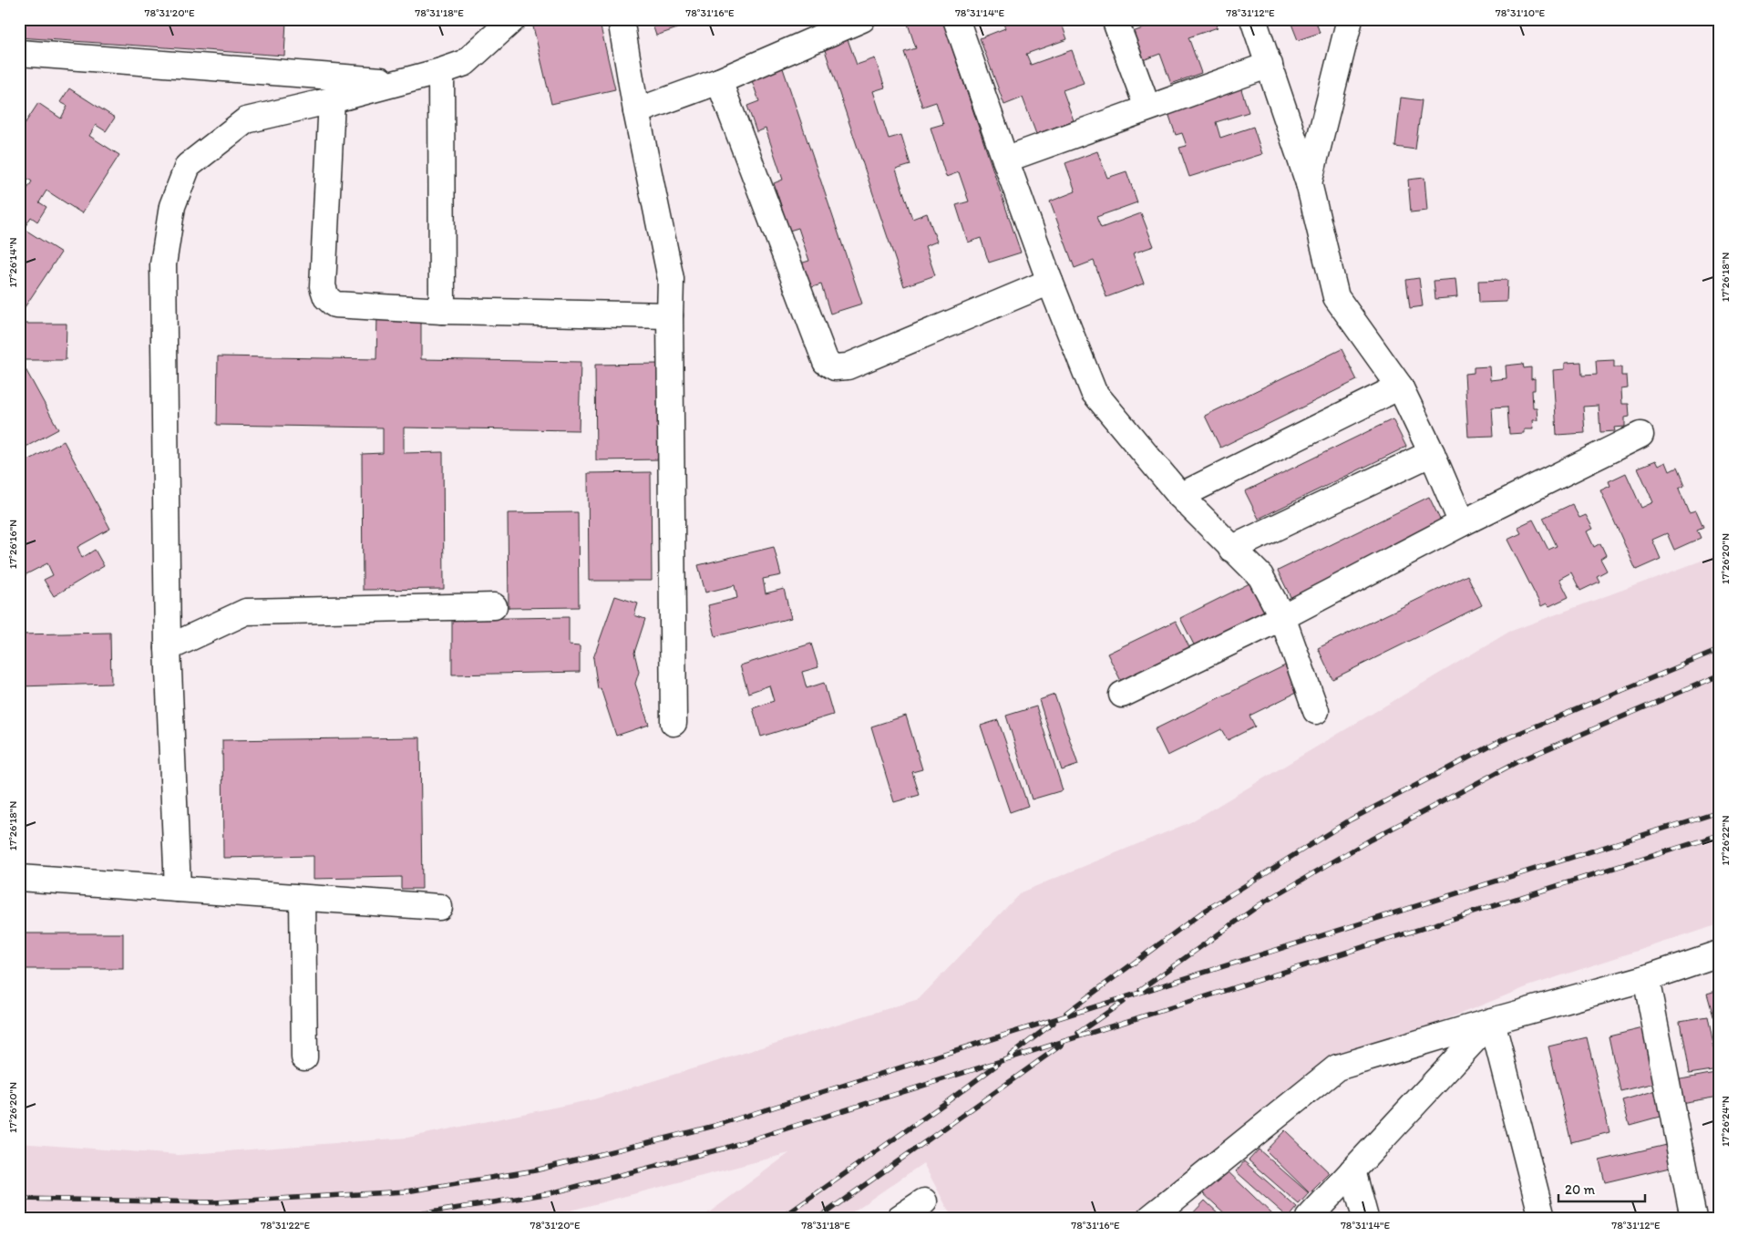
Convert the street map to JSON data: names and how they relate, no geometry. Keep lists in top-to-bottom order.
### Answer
{
  "scale_bar": "20 m",
  "coordinates": [
    "78°31'20\"E",
    "78°31'18\"E",
    "78°31'16\"E",
    "78°31'14\"E",
    "78°31'12\"E",
    "78°31'10\"E",
    "17°26'14\"N",
    "17°26'18\"N",
    "17°26'16\"N",
    "17°26'20\"N",
    "17°26'22\"N",
    "17°26'24\"N",
    "78°31'22\"E"
  ]
}
